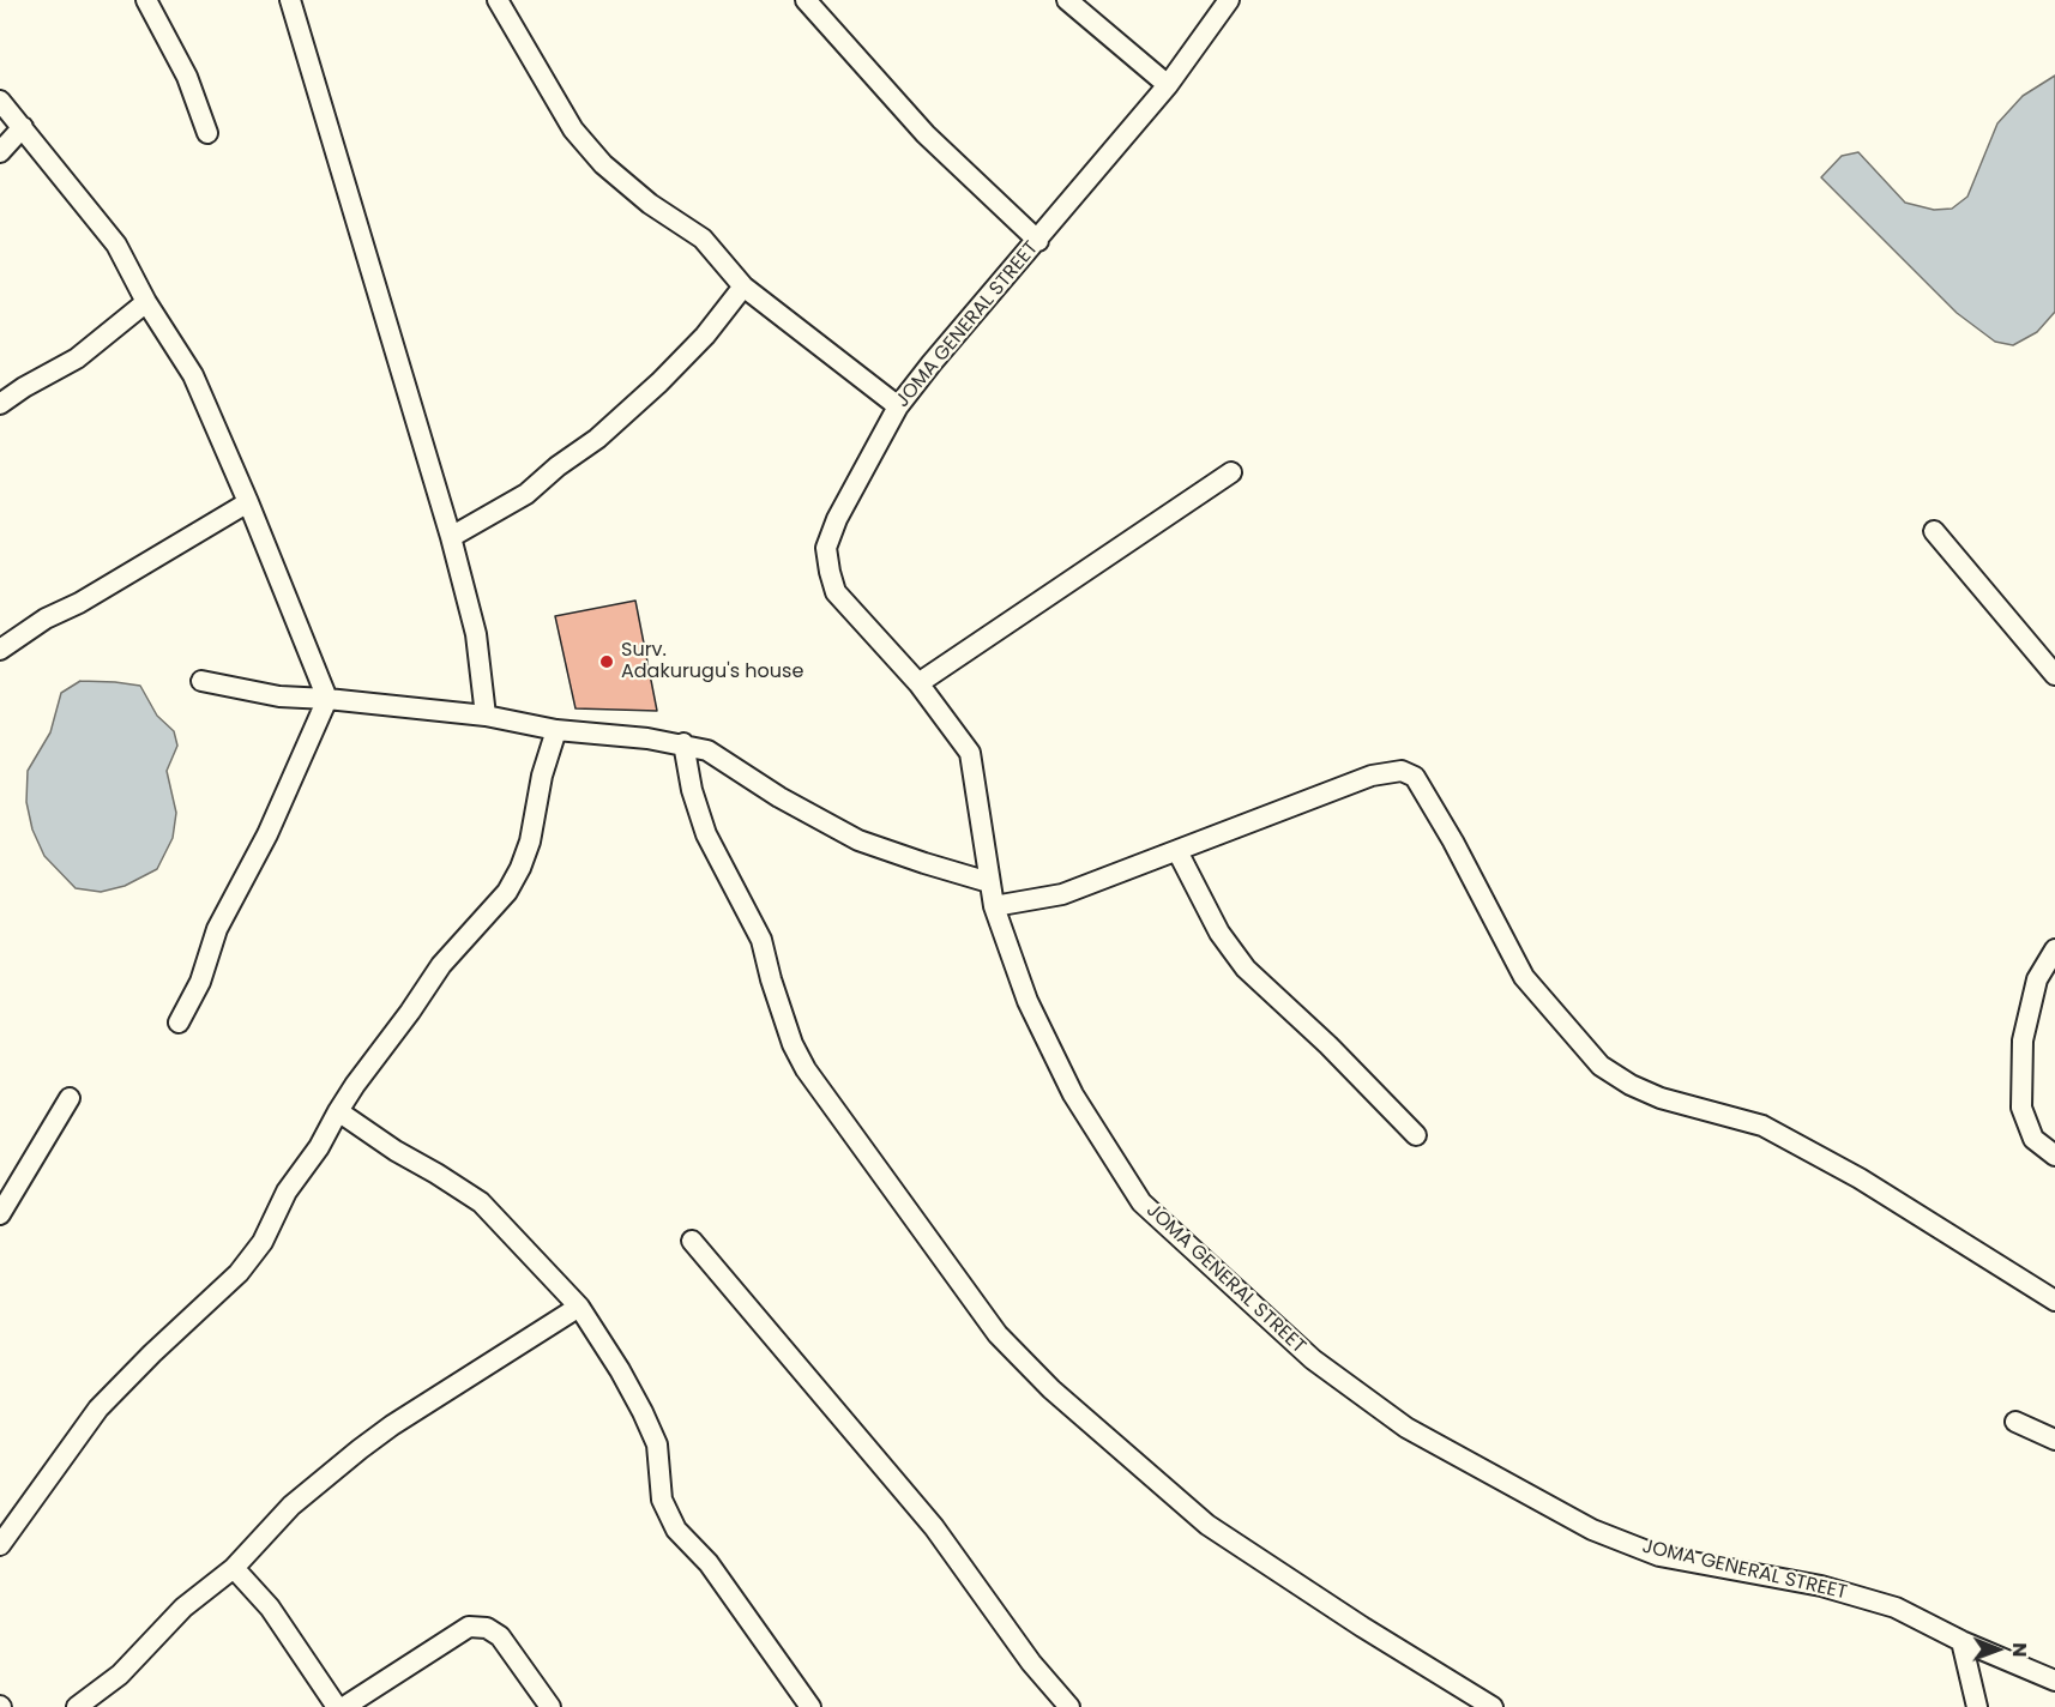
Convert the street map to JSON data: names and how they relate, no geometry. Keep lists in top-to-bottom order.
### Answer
{
  "streets": {
    "street": ["JOMA GENERAL STREET"]
  },
  "places": ["Surv. Adakurugu's house"],
  "north": "right"
}
